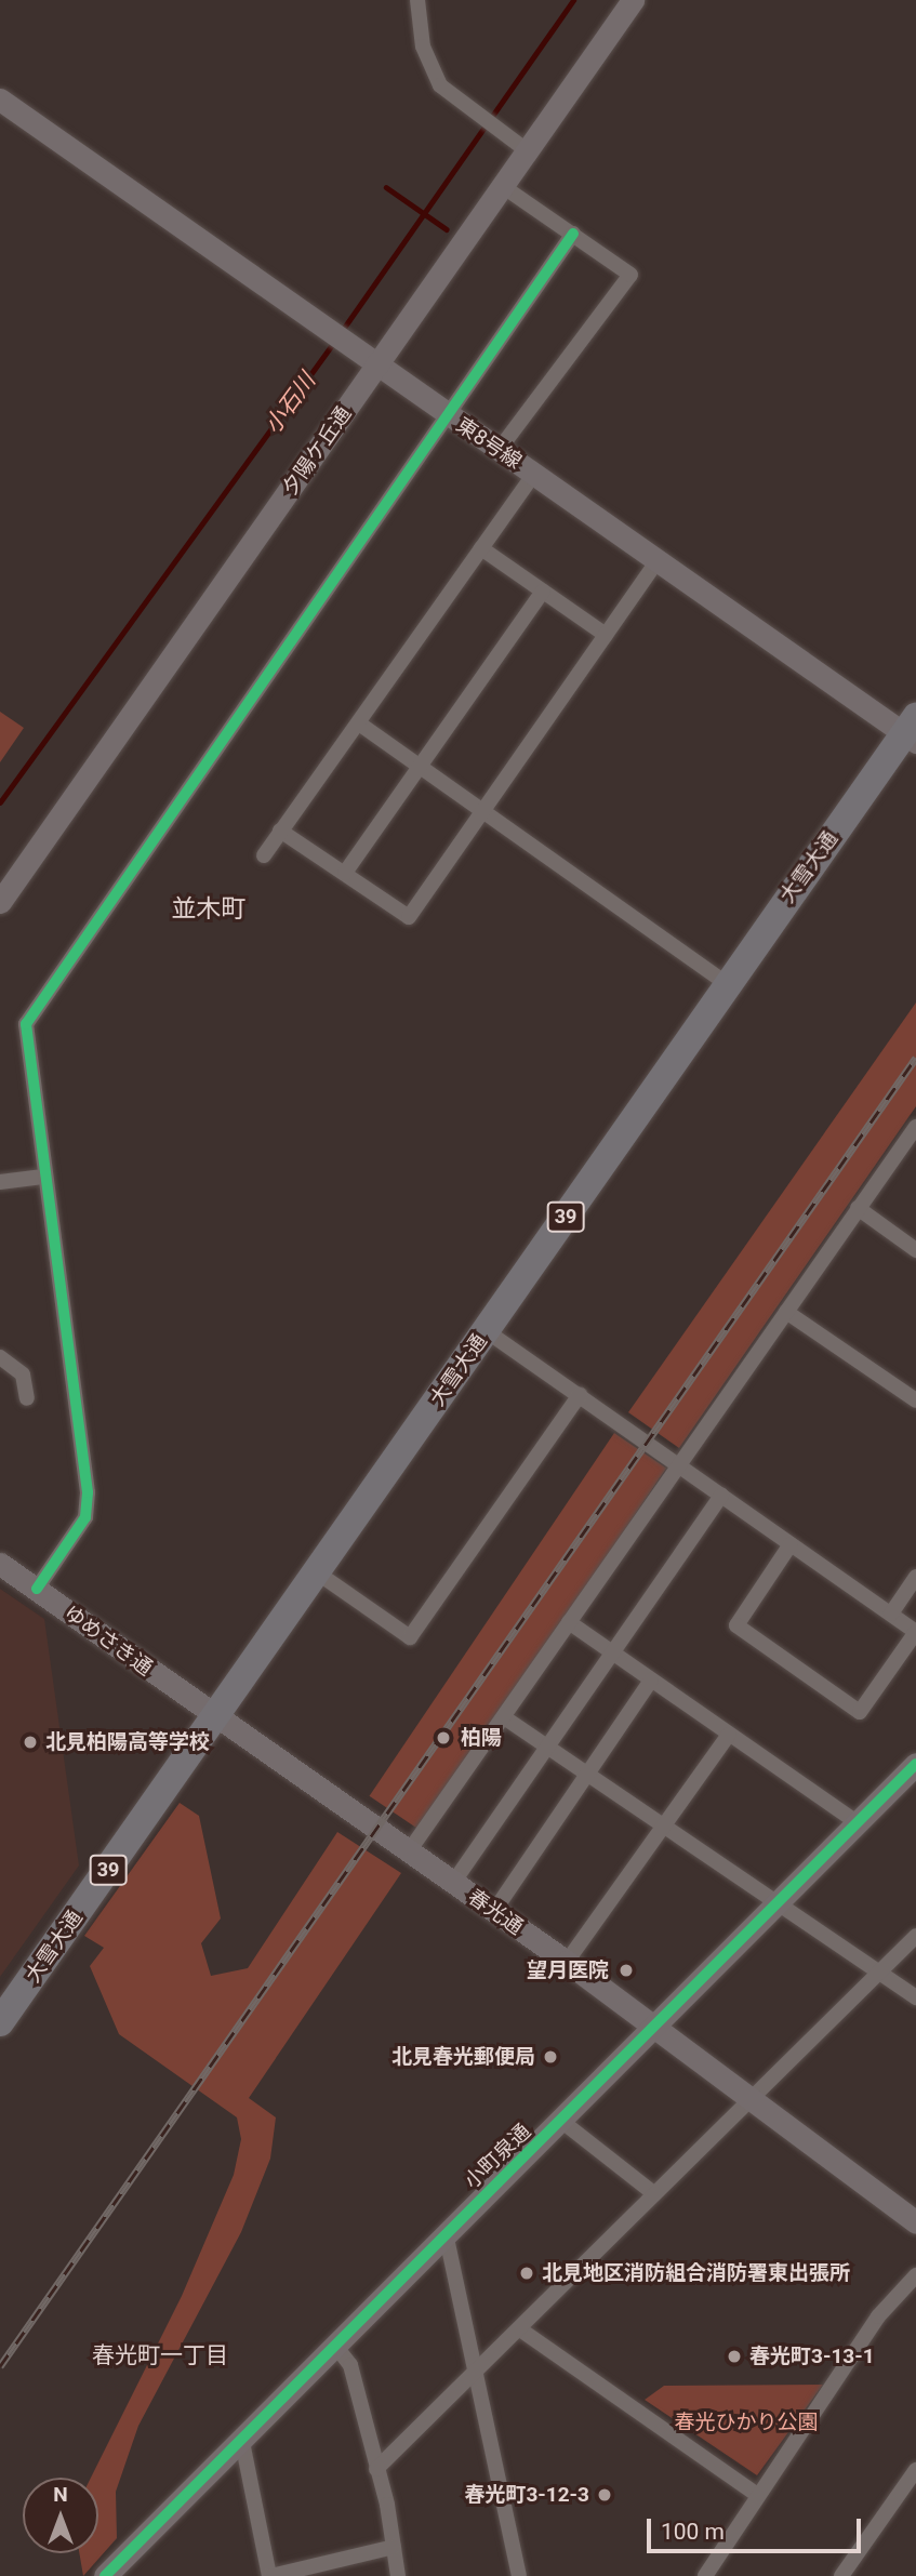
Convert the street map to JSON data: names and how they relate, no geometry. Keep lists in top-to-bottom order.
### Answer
{
  "streets": {
    "highway": ["大雪大通", "39"],
    "street": [
      "東8号線",
      "夕陽ケ丘通",
      "ゆめさき通",
      "春光通",
      "小町泉通"
    ]
  },
  "crossings": [
    ["東8号線", "夕陽ケ丘通"],
    ["東8号線", "大雪大通"],
    ["大雪大通", "ゆめさき通"],
    ["大雪大通", "春光通"],
    ["ゆめさき通", "春光通"],
    ["春光通", "小町泉通"]
  ],
  "districts": ["並木町", "春光町一丁目"],
  "water": ["小石川"],
  "parks": ["春光ひかり公園"],
  "places": [
    "柏陽",
    "北見柏陽高等学校",
    "望月医院",
    "北見春光郵便局",
    "北見地区消防組合消防署東出張所",
    "春光町3-13-1",
    "春光町3-12-3"
  ],
  "scale_bar": "100 m",
  "north": "top"
}
